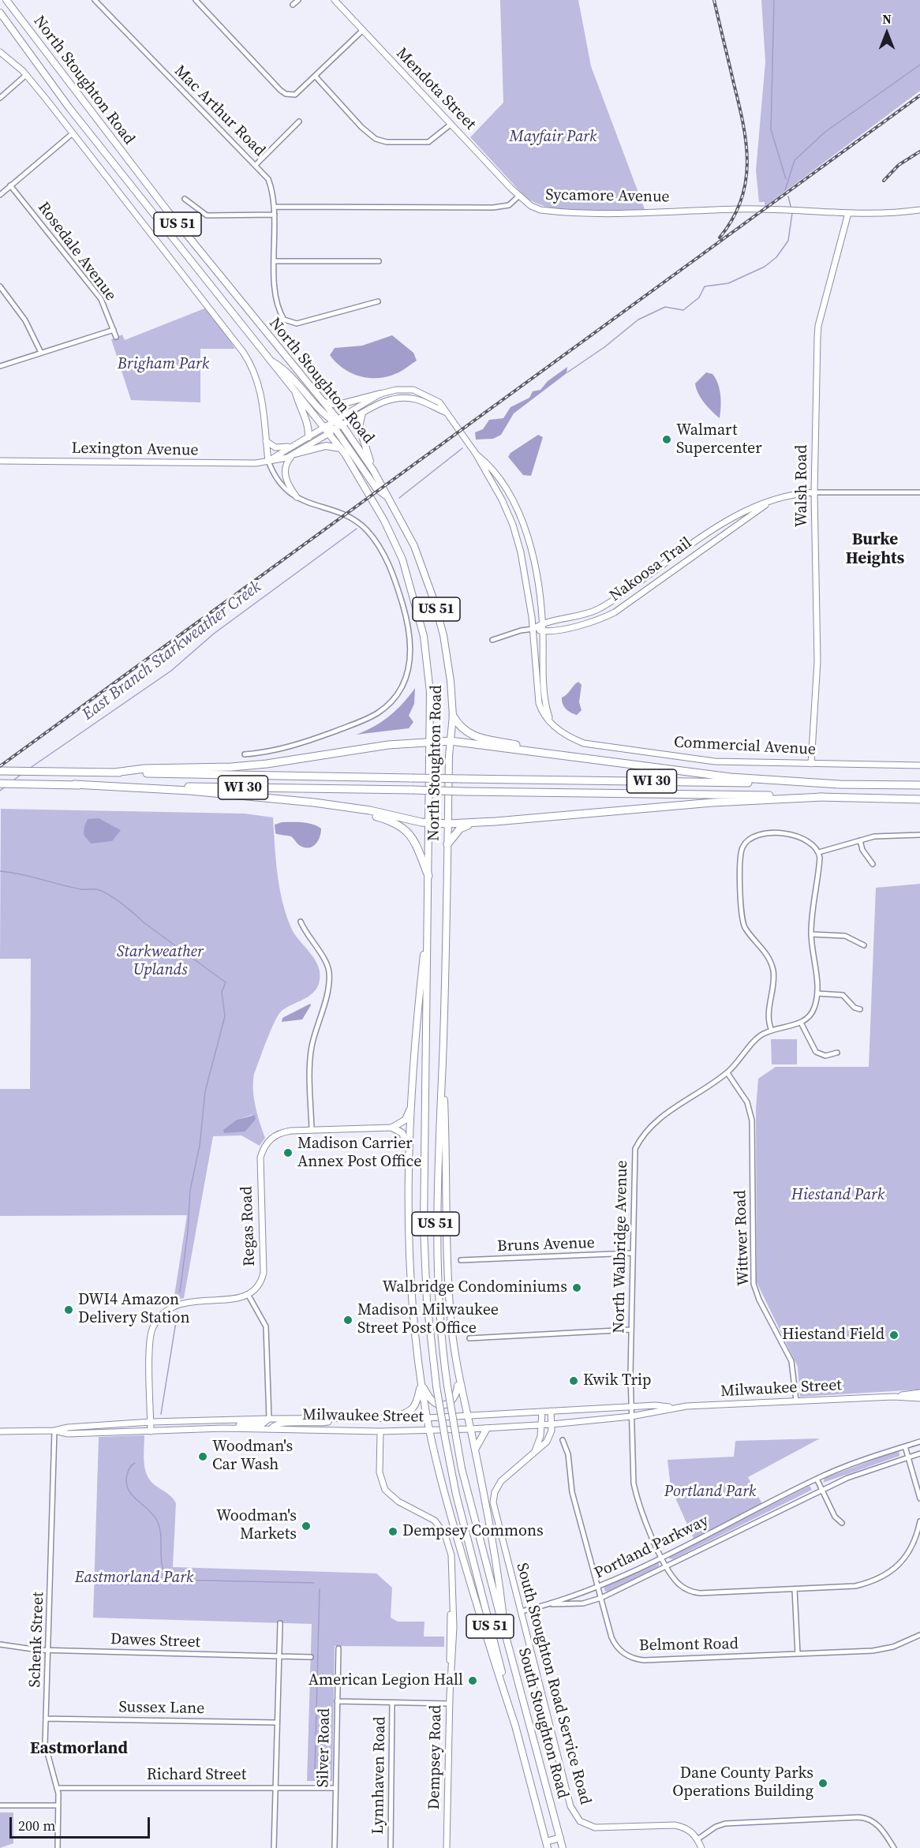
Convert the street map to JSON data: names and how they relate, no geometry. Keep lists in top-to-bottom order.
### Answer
{
  "streets": {
    "highway": ["WI 30"],
    "main road": ["North Stoughton Road", "US 51", "South Stoughton Road"],
    "street": [
      "Mendota Street",
      "Mac Arthur Road",
      "Sycamore Avenue",
      "Rosedale Avenue",
      "Lexington Avenue",
      "Walsh Road",
      "Nakoosa Trail",
      "Commercial Avenue",
      "Regas Road",
      "Wittwer Road",
      "Bruns Avenue",
      "North Walbridge Avenue",
      "Milwaukee Street",
      "Portland Parkway",
      "Schenk Street",
      "Dawes Street",
      "Belmont Road",
      "South Stoughton Road Service Road",
      "Sussex Lane",
      "Silver Road",
      "Dempsey Road",
      "Richard Street",
      "Lynnhaven Road"
    ]
  },
  "crossings": [
    ["North Stoughton Road", "Commercial Avenue"],
    ["North Stoughton Road", "South Stoughton Road"],
    ["Mendota Street", "Sycamore Avenue"],
    ["Sycamore Avenue", "Walsh Road"],
    ["Lexington Avenue", "Commercial Avenue"],
    ["Walsh Road", "Nakoosa Trail"],
    ["Walsh Road", "Commercial Avenue"],
    ["Nakoosa Trail", "Commercial Avenue"],
    ["Wittwer Road", "North Walbridge Avenue"],
    ["Wittwer Road", "Milwaukee Street"],
    ["Bruns Avenue", "North Walbridge Avenue"],
    ["North Walbridge Avenue", "Milwaukee Street"],
    ["North Walbridge Avenue", "Portland Parkway"],
    ["Milwaukee Street", "Schenk Street"],
    ["Milwaukee Street", "South Stoughton Road Service Road"],
    ["Milwaukee Street", "Dempsey Road"],
    ["Portland Parkway", "Belmont Road"],
    ["Portland Parkway", "South Stoughton Road Service Road"],
    ["Schenk Street", "Dawes Street"],
    ["Schenk Street", "Sussex Lane"],
    ["Schenk Street", "Richard Street"],
    ["Silver Road", "Richard Street"]
  ],
  "districts": ["Burke Heights", "Eastmorland"],
  "water": ["East Branch Starkweather Creek"],
  "parks": [
    "Mayfair Park",
    "Brigham Park",
    "Starkweather Uplands",
    "Hiestand Park",
    "Portland Park",
    "Eastmorland Park"
  ],
  "places": [
    "Walmart Supercenter",
    "Madison Carrier Annex Post Office",
    "Walbridge Condominiums",
    "DWI4 Amazon Delivery Station",
    "Madison Milwaukee Street Post Office",
    "Hiestand Field",
    "Kwik Trip",
    "Woodman's Car Wash",
    "Woodman's Markets",
    "Dempsey Commons",
    "American Legion Hall",
    "Dane County Parks Operations Building"
  ],
  "scale_bar": "200 m",
  "north": "top"
}
